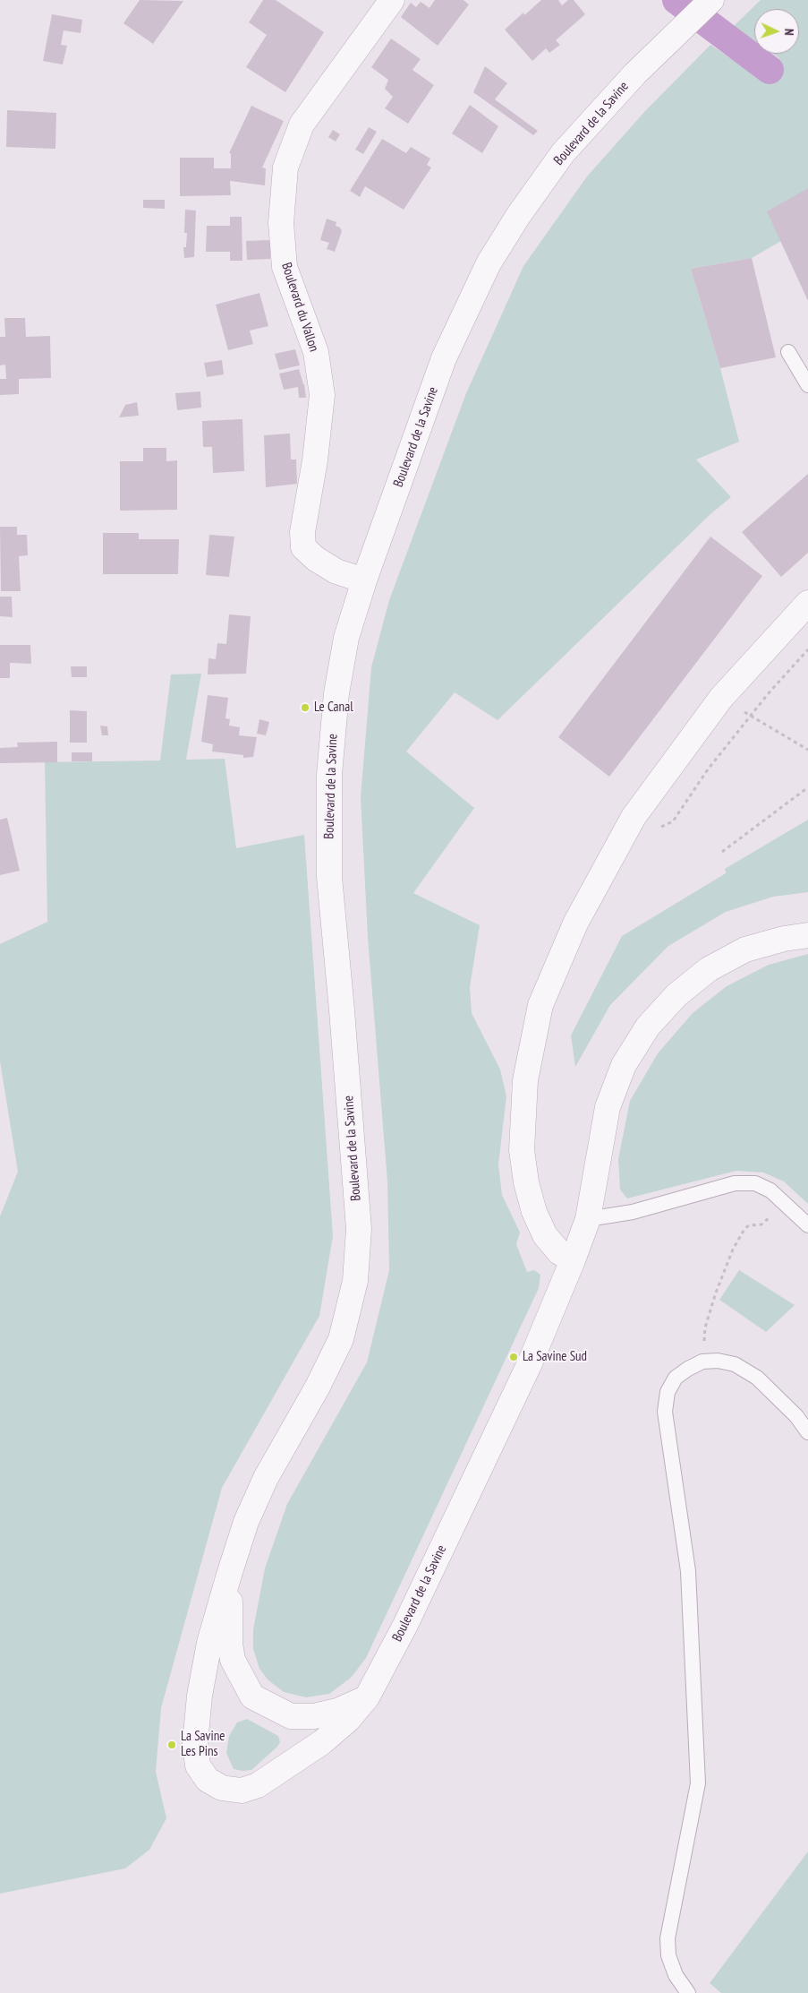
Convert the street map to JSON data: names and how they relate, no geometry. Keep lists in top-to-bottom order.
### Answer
{
  "streets": {
    "street": ["Boulevard de la Savine", "Boulevard du Vallon"]
  },
  "crossings": [
    ["Boulevard de la Savine", "Boulevard du Vallon"]
  ],
  "places": ["Le Canal", "La Savine Sud", "La Savine Les Pins"],
  "north": "right"
}
